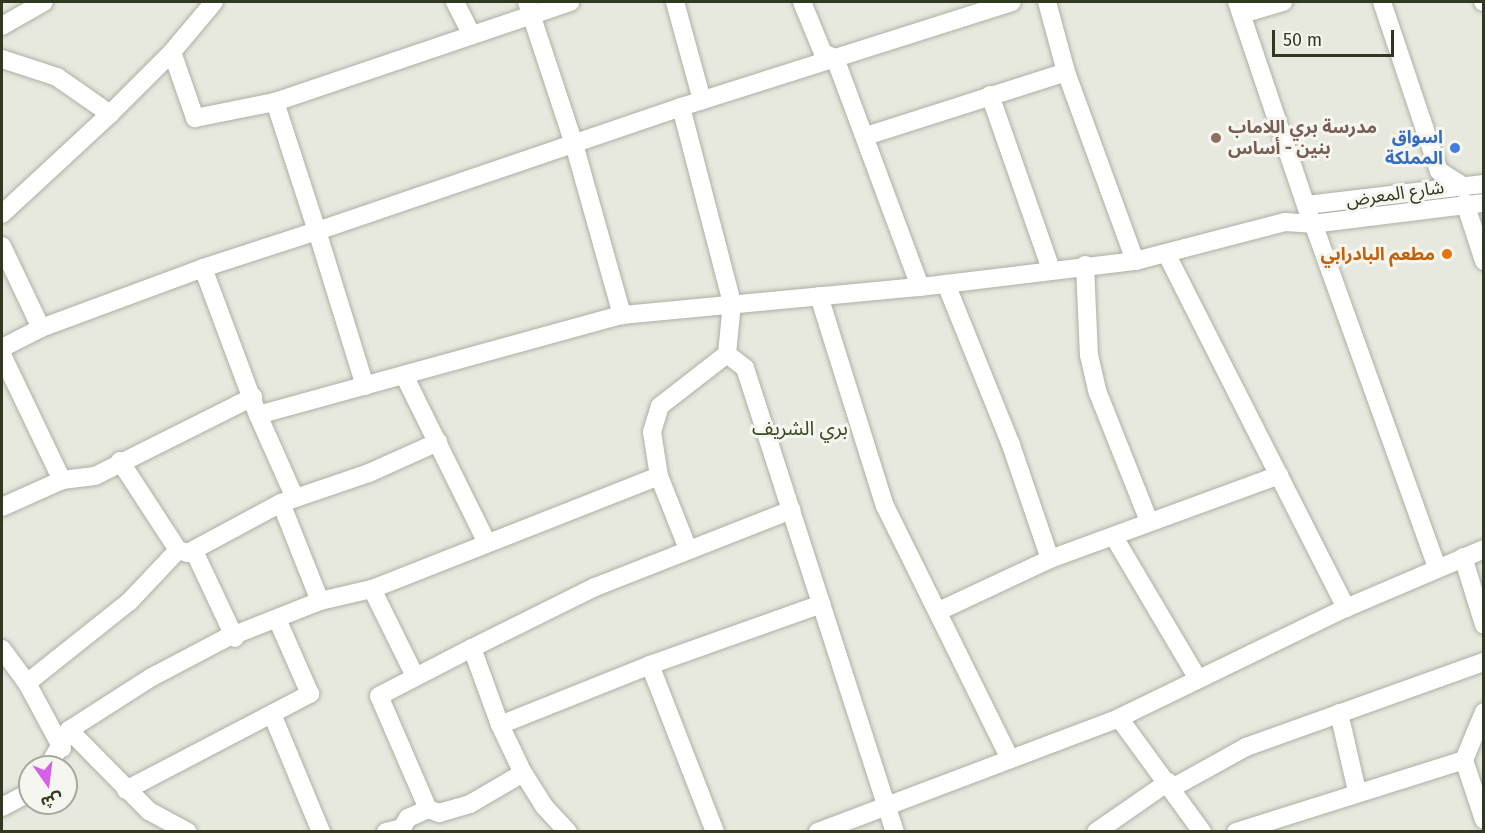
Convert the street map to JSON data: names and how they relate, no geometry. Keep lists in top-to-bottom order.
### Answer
{
  "streets": {
    "street": ["شارع المعرض"]
  },
  "districts": ["بري الشريف"],
  "places": ["مدرسة بري اللاماب بنين - أساس", "اسواق المملكة", "مطعم البادرابي"],
  "scale_bar": "50 m",
  "north": "bottom"
}
